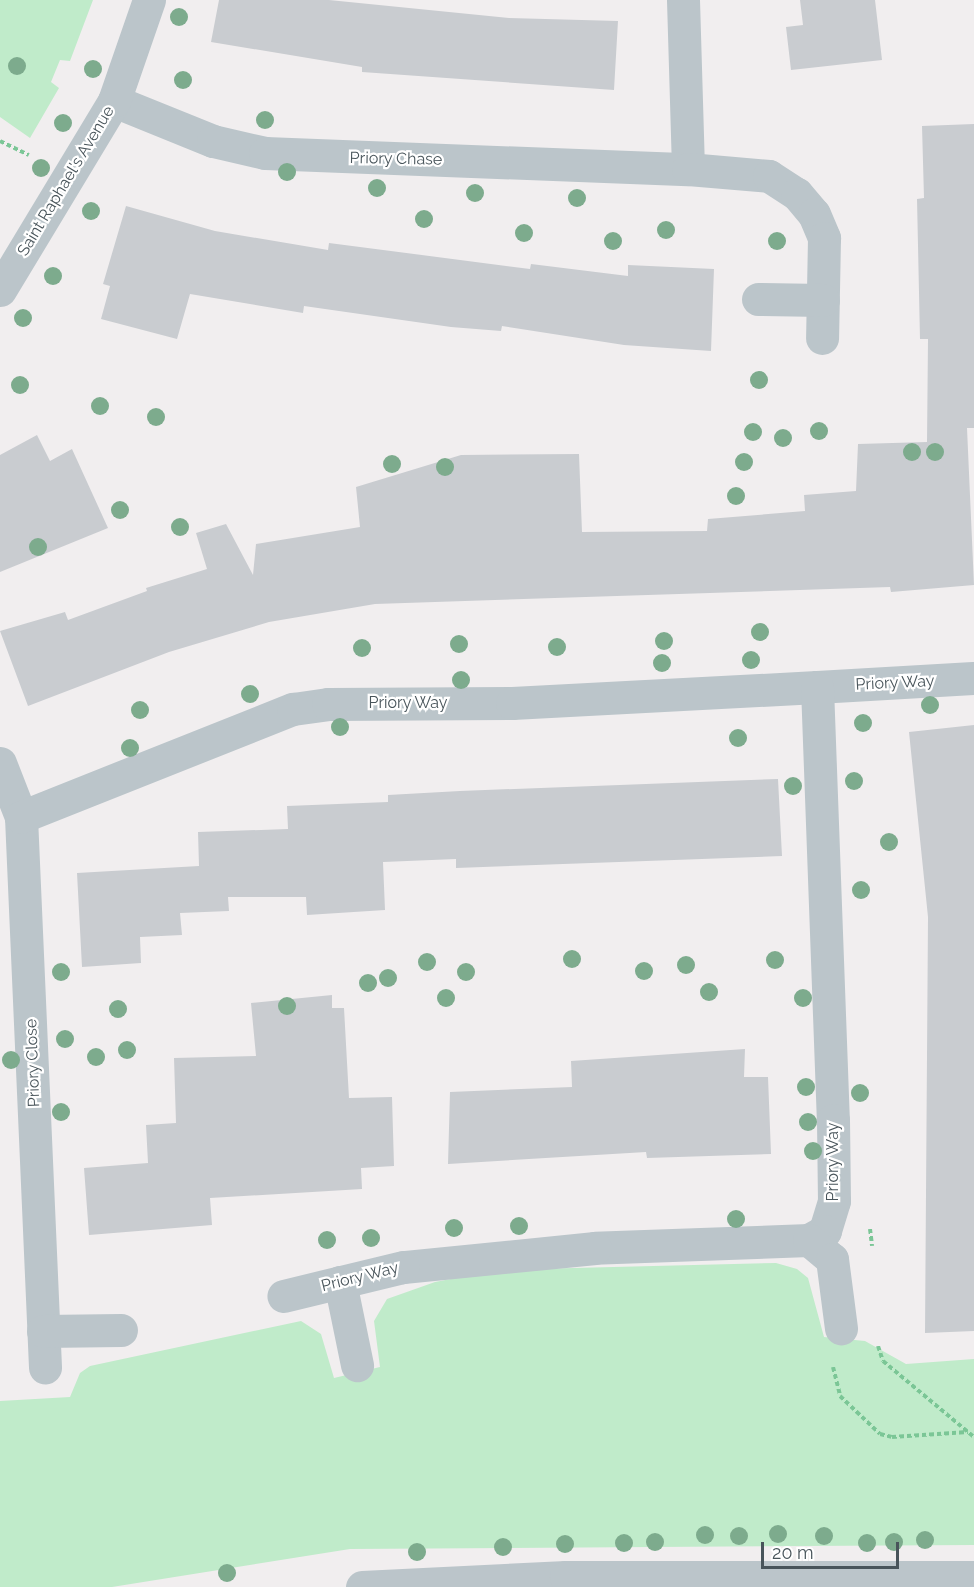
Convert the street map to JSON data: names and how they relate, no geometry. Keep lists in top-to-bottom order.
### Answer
{
  "streets": {
    "street": [
      "Priory Chase",
      "Saint Raphael's Avenue",
      "Priory Way",
      "Priory Close"
    ]
  },
  "crossings": [
    ["Priory Chase", "Saint Raphael's Avenue"],
    ["Priory Way", "Priory Close"]
  ],
  "scale_bar": "20 m"
}
